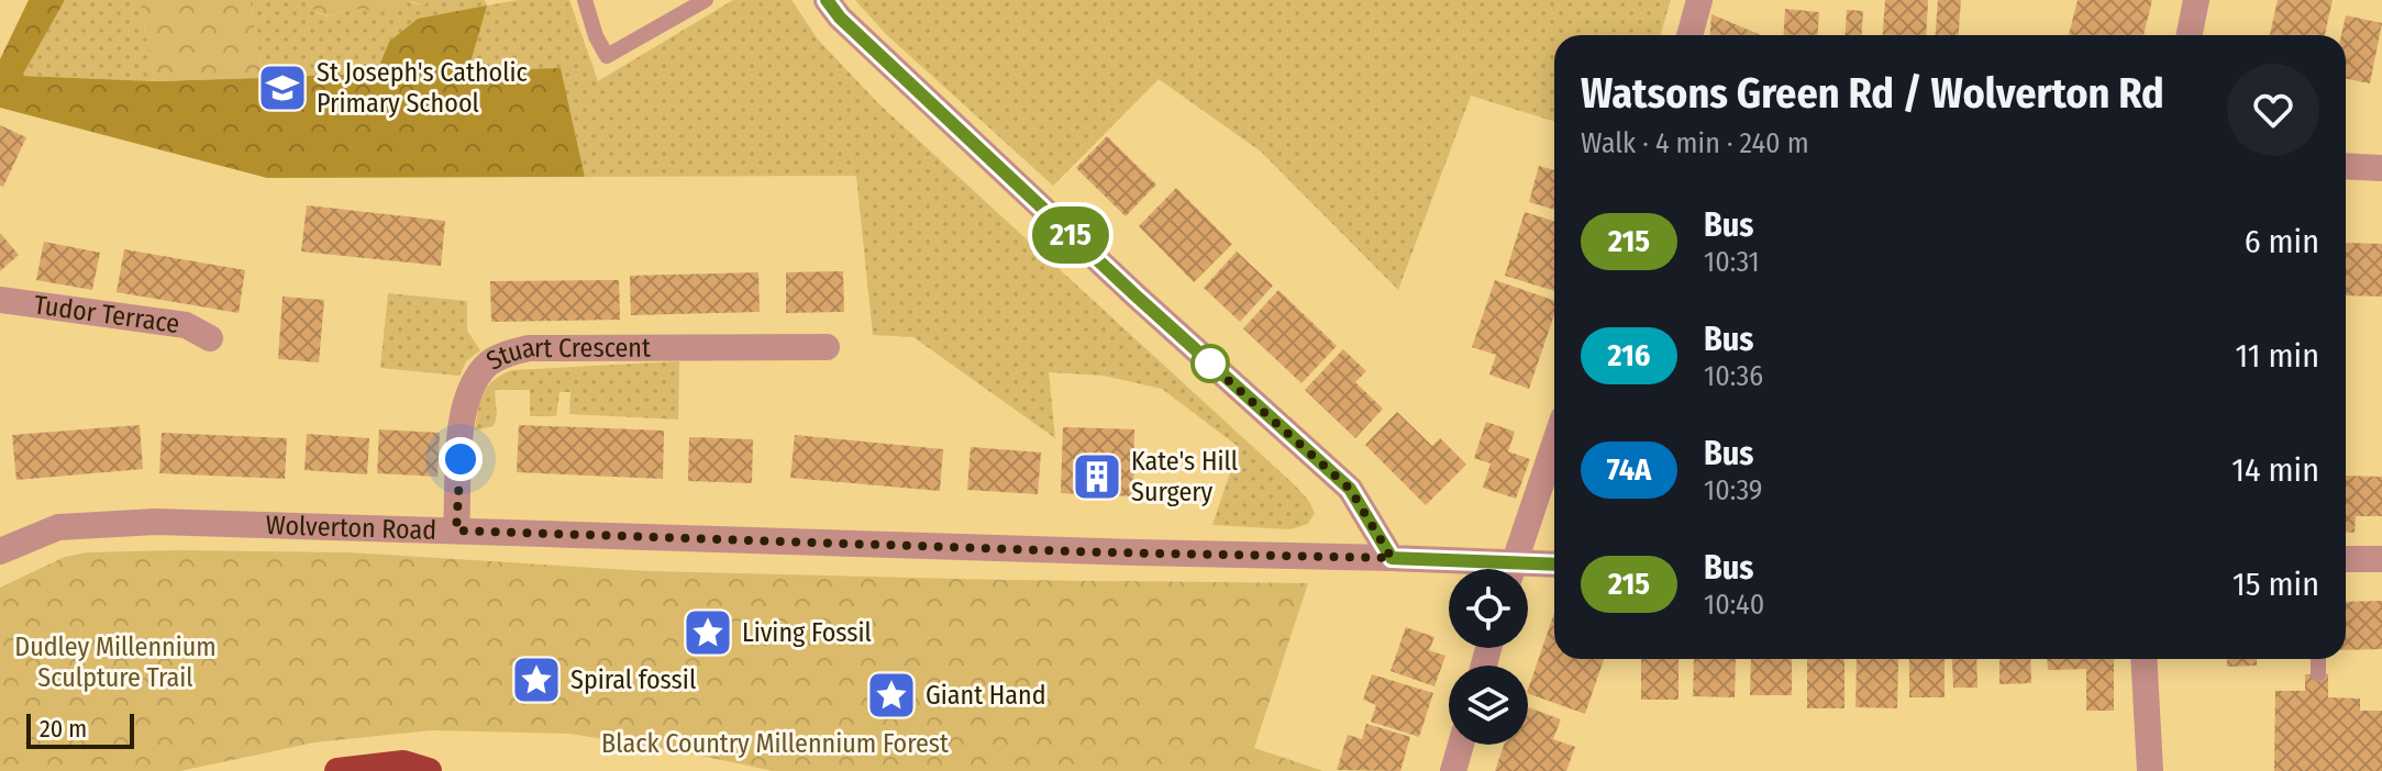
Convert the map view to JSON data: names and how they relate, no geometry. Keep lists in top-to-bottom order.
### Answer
{
  "streets": {
    "street": ["Tudor Terrace", "Stuart Crescent", "Wolverton Road"]
  },
  "crossings": [
    ["Stuart Crescent", "Wolverton Road"]
  ],
  "parks": ["Dudley Millennium Sculpture Trail", "Black Country Millennium Forest"],
  "places": {
    "school or university": ["St Joseph's Catholic Primary School"],
    "building": ["Kate's Hill Surgery"],
    "place": ["Living Fossil", "Spiral fossil", "Giant Hand"]
  },
  "lines": ["bus line 215"],
  "scale_bar": "20 m",
  "page": {
    "on_map": "215",
    "heading": ["Watsons Green Rd / Wolverton Rd", "Walk · 4 min · 240 m"],
    "list": [
      {
        "mark": "215",
        "name": "Bus",
        "note": "10:31",
        "value": "6 min"
      },
      {
        "mark": "216",
        "name": "Bus",
        "note": "10:36",
        "value": "11 min"
      },
      {
        "mark": "74A",
        "name": "Bus",
        "note": "10:39",
        "value": "14 min"
      },
      {
        "mark": "215",
        "name": "Bus",
        "note": "10:40",
        "value": "15 min"
      }
    ],
    "scale": "20 m"
  }
}
